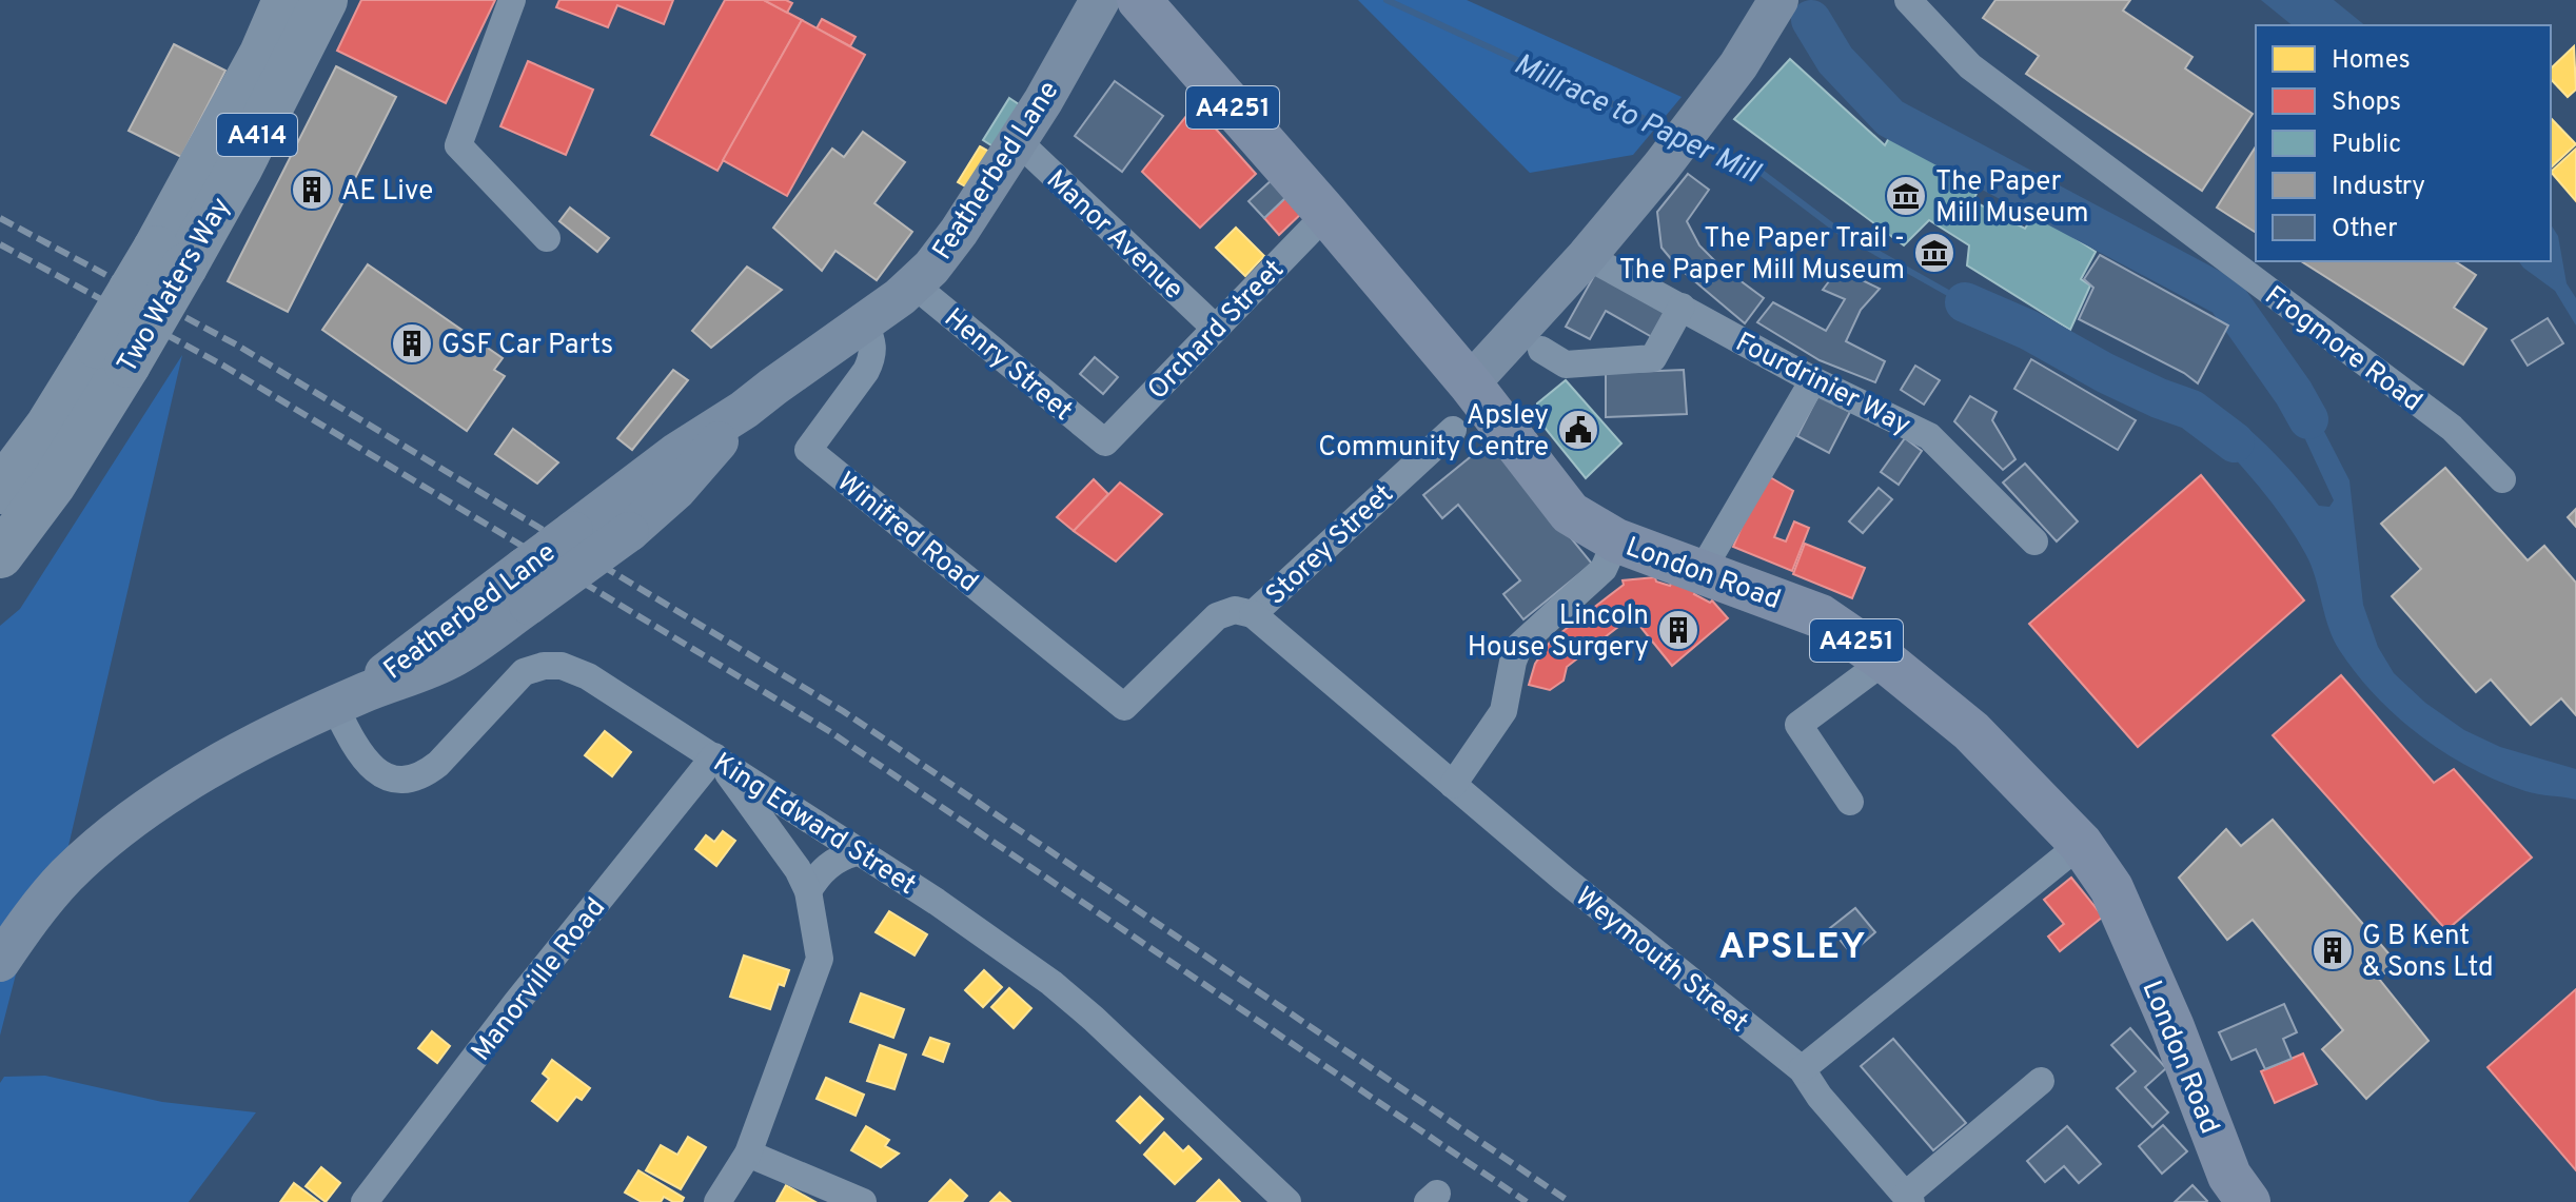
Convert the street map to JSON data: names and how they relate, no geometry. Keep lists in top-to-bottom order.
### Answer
{
  "streets": {
    "highway": ["A414", "Two Waters Way"],
    "main road": ["A4251", "London Road"],
    "street": [
      "Featherbed Lane",
      "Manor Avenue",
      "Orchard Street",
      "Frogmore Road",
      "Henry Street",
      "Fourdrinier Way",
      "Winifred Road",
      "Storey Street",
      "King Edward Street",
      "Weymouth Street",
      "Manorville Road"
    ]
  },
  "crossings": [
    ["Featherbed Lane", "Manor Avenue"],
    ["Featherbed Lane", "Henry Street"],
    ["Featherbed Lane", "Winifred Road"],
    ["Featherbed Lane", "King Edward Street"],
    ["Manor Avenue", "Orchard Street"],
    ["Orchard Street", "Henry Street"],
    ["Orchard Street", "London Road"],
    ["Winifred Road", "Storey Street"],
    ["Storey Street", "Weymouth Street"],
    ["King Edward Street", "Manorville Road"]
  ],
  "districts": ["APSLEY"],
  "water": ["Millrace to Paper Mill"],
  "places": {
    "building": [
      "AE Live",
      "GSF Car Parts",
      "Lincoln House Surgery",
      "G B Kent & Sons Ltd"
    ],
    "museum": ["The Paper Mill Museum", "The Paper Trail - The Paper Mill Museum"],
    "public building": ["Apsley Community Centre"]
  },
  "legend": [
    "Homes",
    "Shops",
    "Public",
    "Industry",
    "Other"
  ]
}
